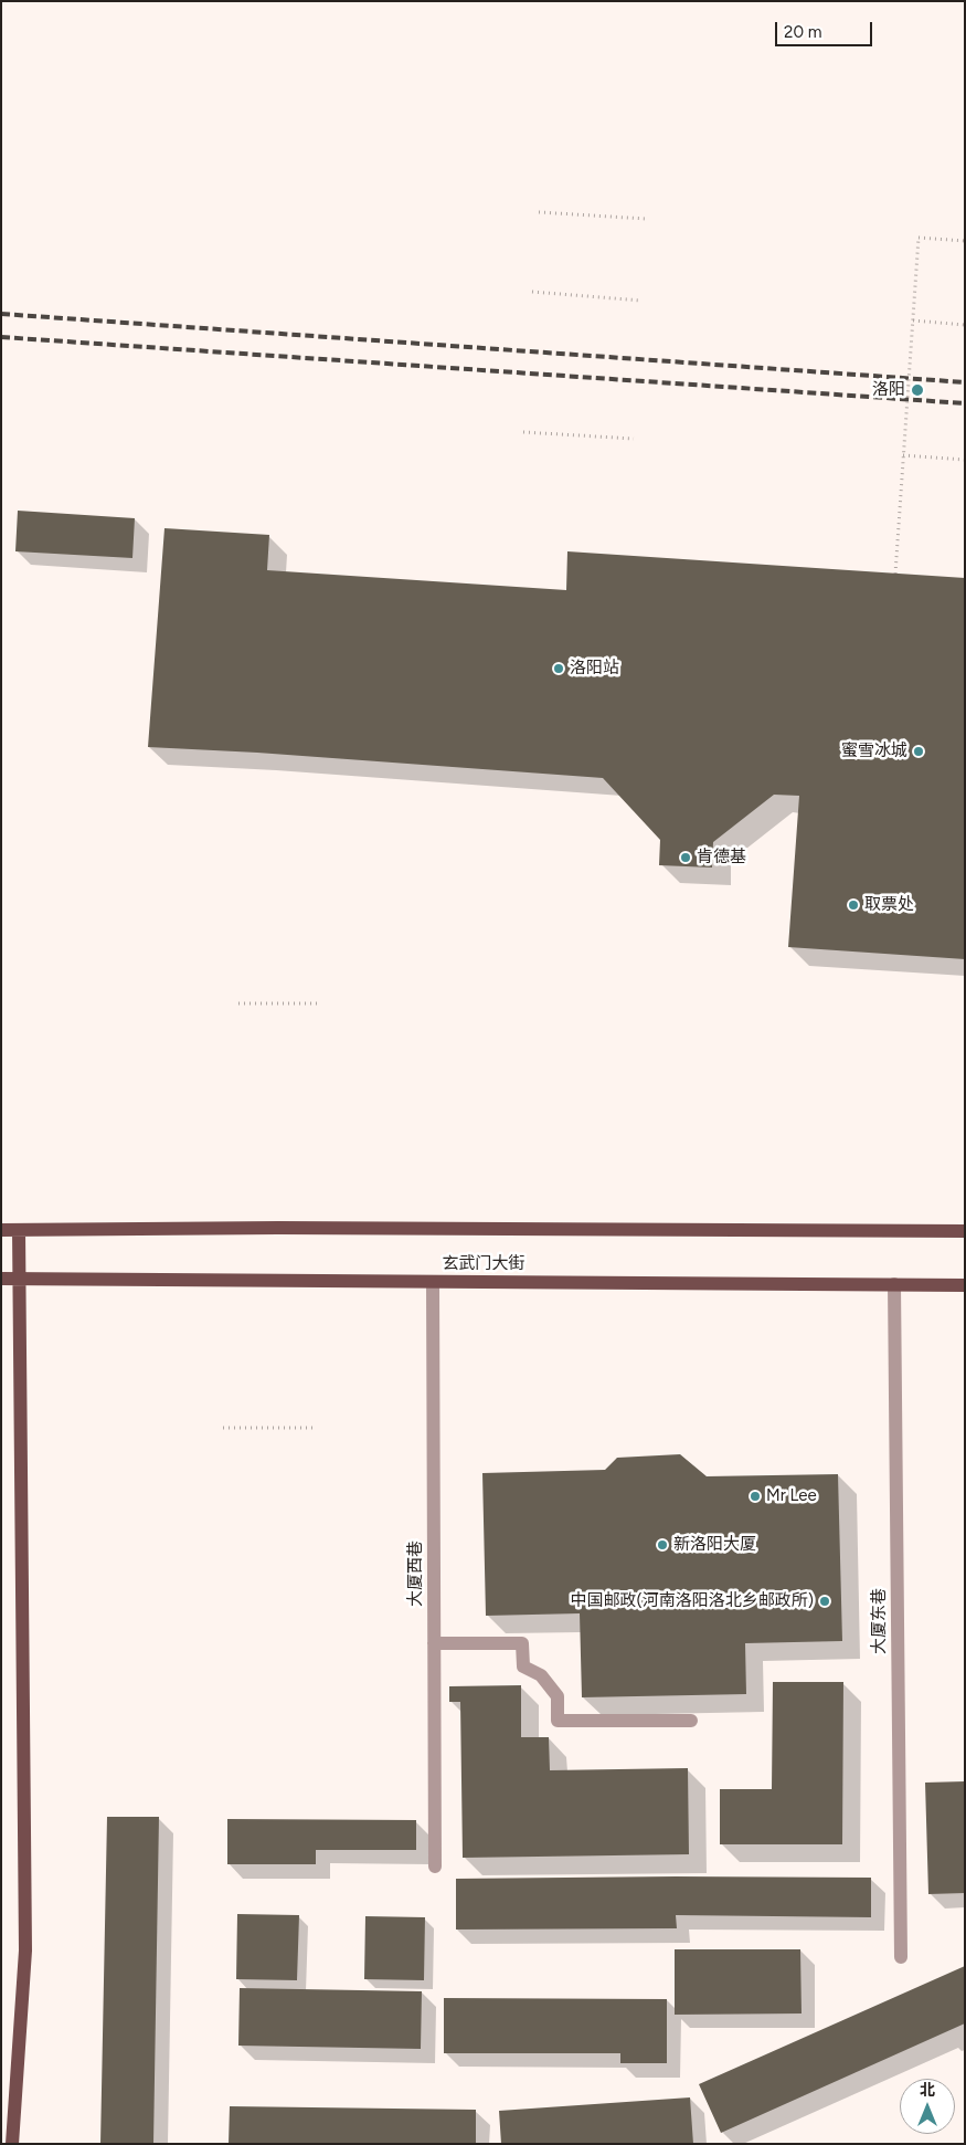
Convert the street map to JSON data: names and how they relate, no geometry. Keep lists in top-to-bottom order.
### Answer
{
  "streets": {
    "main road": ["玄武门大街"],
    "lane": ["大厦西巷", "大厦东巷"]
  },
  "crossings": [
    ["玄武门大街", "大厦西巷"],
    ["玄武门大街", "大厦东巷"]
  ],
  "places": [
    "洛阳",
    "洛阳站",
    "蜜雪冰城",
    "肯德基",
    "取票处",
    "Mr Lee",
    "新洛阳大厦",
    "中国邮政(河南洛阳洛北乡邮政所)"
  ],
  "scale_bar": "20 m",
  "north": "top"
}
